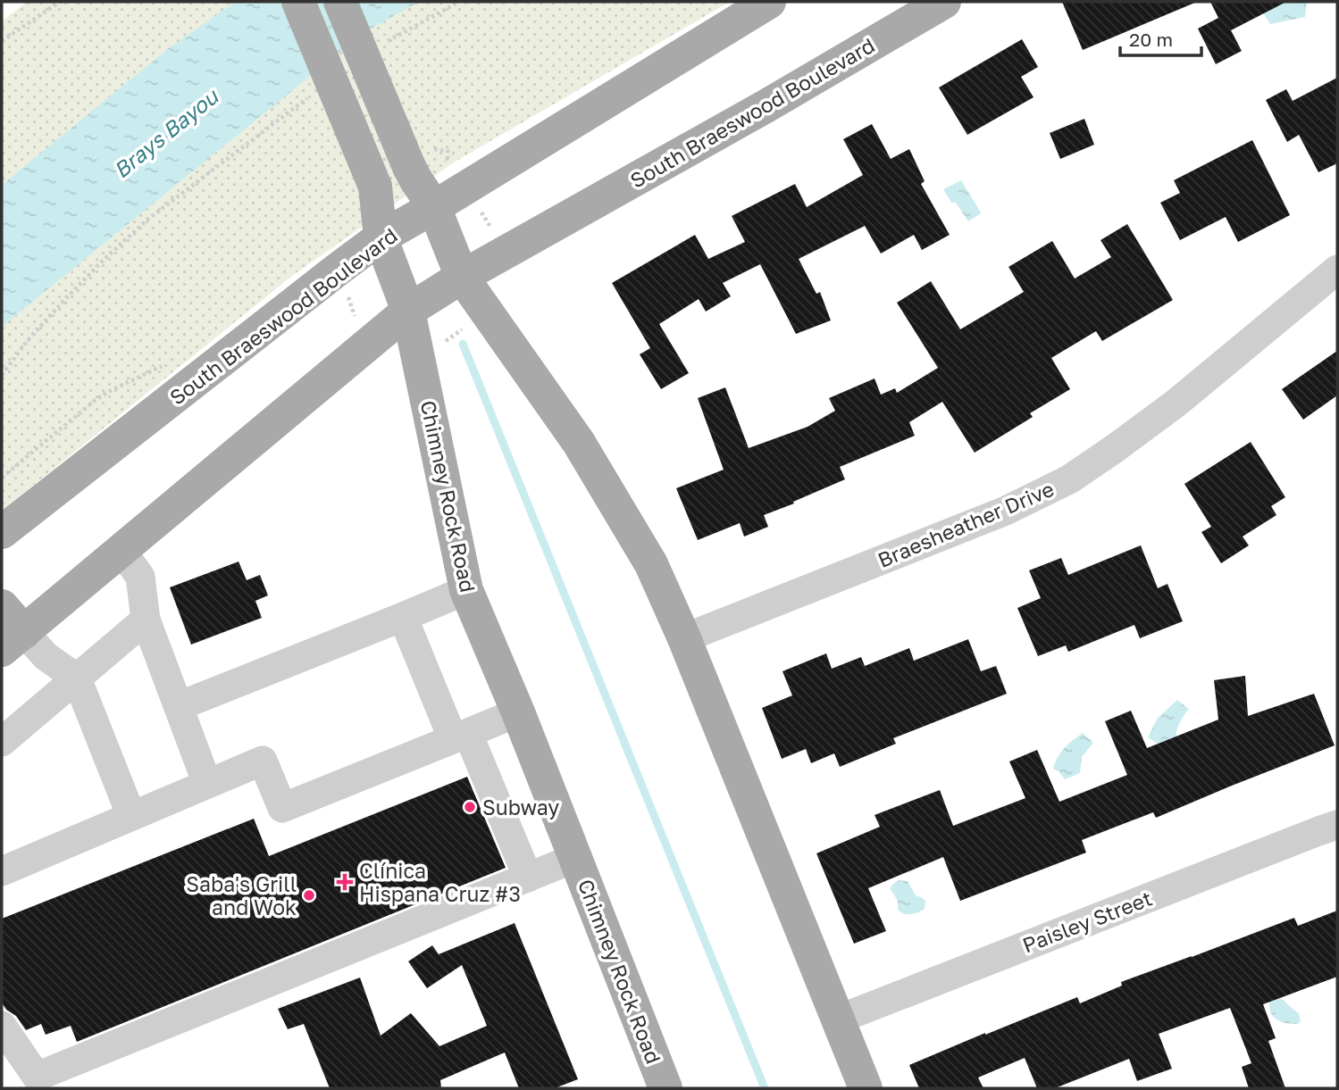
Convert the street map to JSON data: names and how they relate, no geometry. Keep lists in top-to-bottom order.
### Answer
{
  "streets": {
    "main road": ["South Braeswood Boulevard", "Chimney Rock Road"],
    "street": ["Braesheather Drive", "Paisley Street"]
  },
  "crossings": [
    ["South Braeswood Boulevard", "Chimney Rock Road"]
  ],
  "water": ["Brays Bayou"],
  "places": {
    "other": ["Subway", "Saba's Grill and Wok"],
    "health": ["Clínica Hispana Cruz #3"]
  },
  "scale_bar": "20 m"
}
